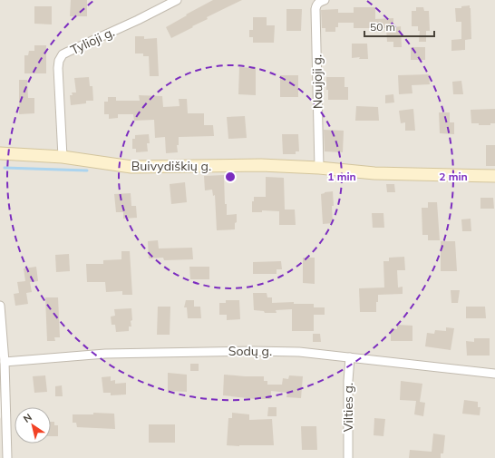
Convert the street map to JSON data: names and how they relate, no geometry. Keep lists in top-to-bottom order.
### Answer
{
  "streets": {
    "main road": ["Buivydiškių g."],
    "street": [
      "Tylioji g.",
      "Naujoji g.",
      "Sodų g.",
      "Vilties g."
    ]
  },
  "crossings": [
    ["Tylioji g.", "Buivydiškių g."],
    ["Naujoji g.", "Buivydiškių g."],
    ["Sodų g.", "Vilties g."]
  ],
  "scale_bar": "50 m",
  "north": "top left",
  "rings": ["1 min", "2 min"]
}
